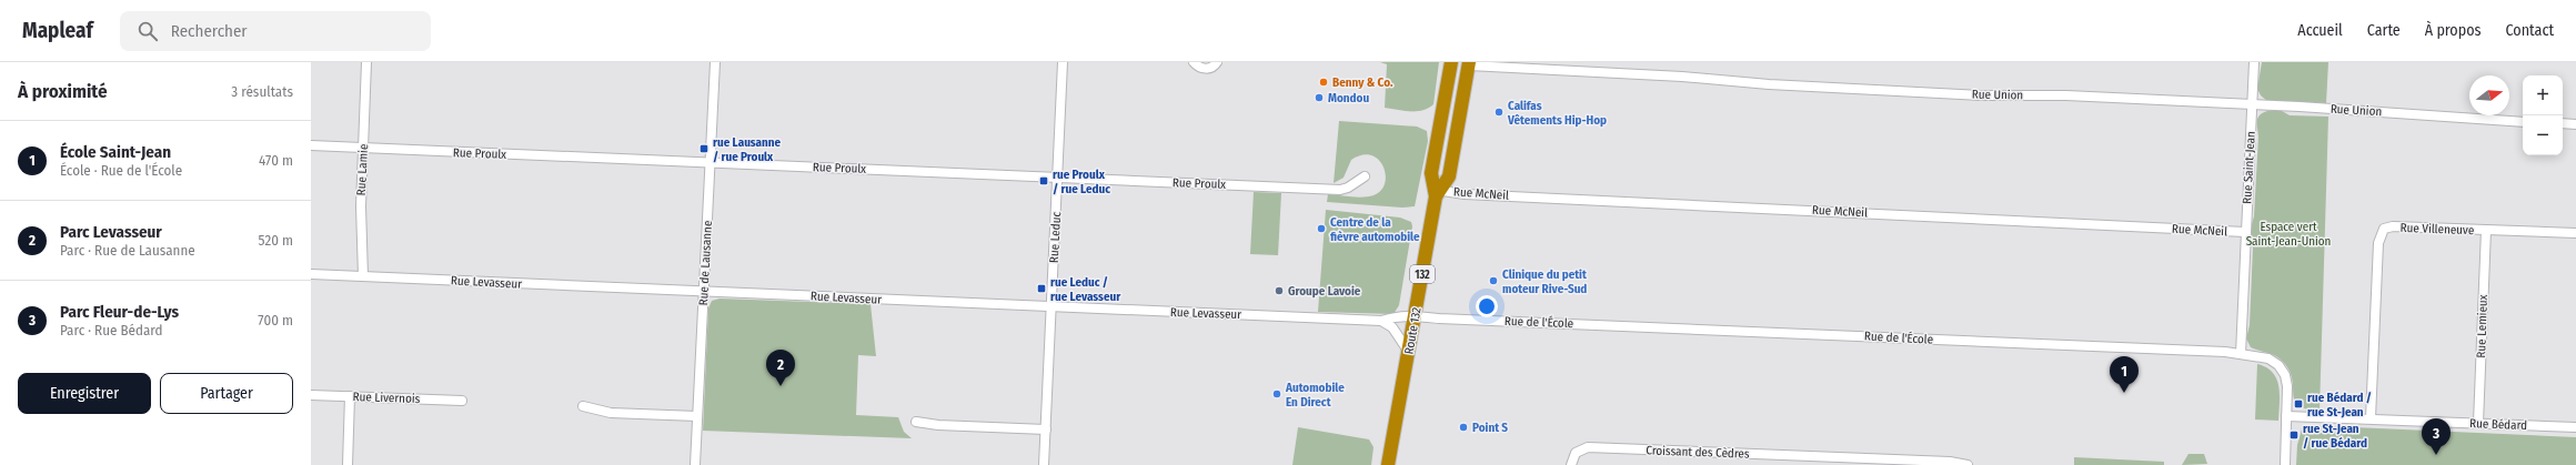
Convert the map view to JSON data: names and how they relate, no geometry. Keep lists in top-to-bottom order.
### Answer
{
  "streets": {
    "highway": ["132", "Route 132"],
    "street": [
      "Rue Union",
      "Rue Proulx",
      "Rue Saint-Jean",
      "Rue Lamie",
      "Rue McNeil",
      "Rue Villeneuve",
      "Rue Leduc",
      "Rue de Lausanne",
      "Rue Levasseur",
      "Rue de l'École",
      "Rue Lemieux",
      "Rue Livernois",
      "Rue Bédard",
      "Croissant des Cèdres"
    ]
  },
  "crossings": [
    ["Rue Union", "Rue Saint-Jean"],
    ["Rue Union", "Route 132"],
    ["Rue Proulx", "Rue Lamie"],
    ["Rue Proulx", "Rue Leduc"],
    ["Rue Proulx", "Rue de Lausanne"],
    ["Rue Saint-Jean", "Rue McNeil"],
    ["Rue Saint-Jean", "Rue de l'École"],
    ["Rue Lamie", "Rue Levasseur"],
    ["Rue McNeil", "Route 132"],
    ["Rue Villeneuve", "Rue Lemieux"],
    ["Rue Villeneuve", "Rue Bédard"],
    ["Rue Leduc", "Rue Levasseur"],
    ["Rue de Lausanne", "Rue Levasseur"],
    ["Rue Levasseur", "Rue de l'École"],
    ["Rue Levasseur", "Route 132"],
    ["Rue de l'École", "Route 132"],
    ["Rue de l'École", "Rue Bédard"],
    ["Rue Lemieux", "Rue Bédard"]
  ],
  "parks": ["Espace vert Saint-Jean-Union"],
  "places": {
    "other": [
      "Benny & Co.",
      "Mondou",
      "Califas Vêtements Hip-Hop",
      "Centre de la fièvre automobile",
      "Clinique du petit moteur Rive-Sud",
      "Groupe Lavoie",
      "Automobile En Direct",
      "Point S"
    ],
    "transit": [
      "rue Lausanne / rue Proulx",
      "rue Proulx / rue Leduc",
      "rue Leduc / rue Levasseur",
      "rue Bédard / rue St-Jean",
      "rue St-Jean / rue Bédard"
    ]
  },
  "north": "right",
  "page": {
    "header": "Mapleaf",
    "search": "Rechercher",
    "nav": [
      "Accueil",
      "Carte",
      "À propos",
      "Contact"
    ],
    "heading": ["À proximité", "3 résultats"],
    "map_buttons": ["+", "−"],
    "list": [
      {
        "mark": "1",
        "name": "École Saint-Jean",
        "note": "École · Rue de l'École",
        "value": "470 m"
      },
      {
        "mark": "2",
        "name": "Parc Levasseur",
        "note": "Parc · Rue de Lausanne",
        "value": "520 m"
      },
      {
        "mark": "3",
        "name": "Parc Fleur-de-Lys",
        "note": "Parc · Rue Bédard",
        "value": "700 m"
      }
    ],
    "pins": ["2", "1", "3"],
    "buttons": ["Enregistrer", "Partager"]
  }
}
